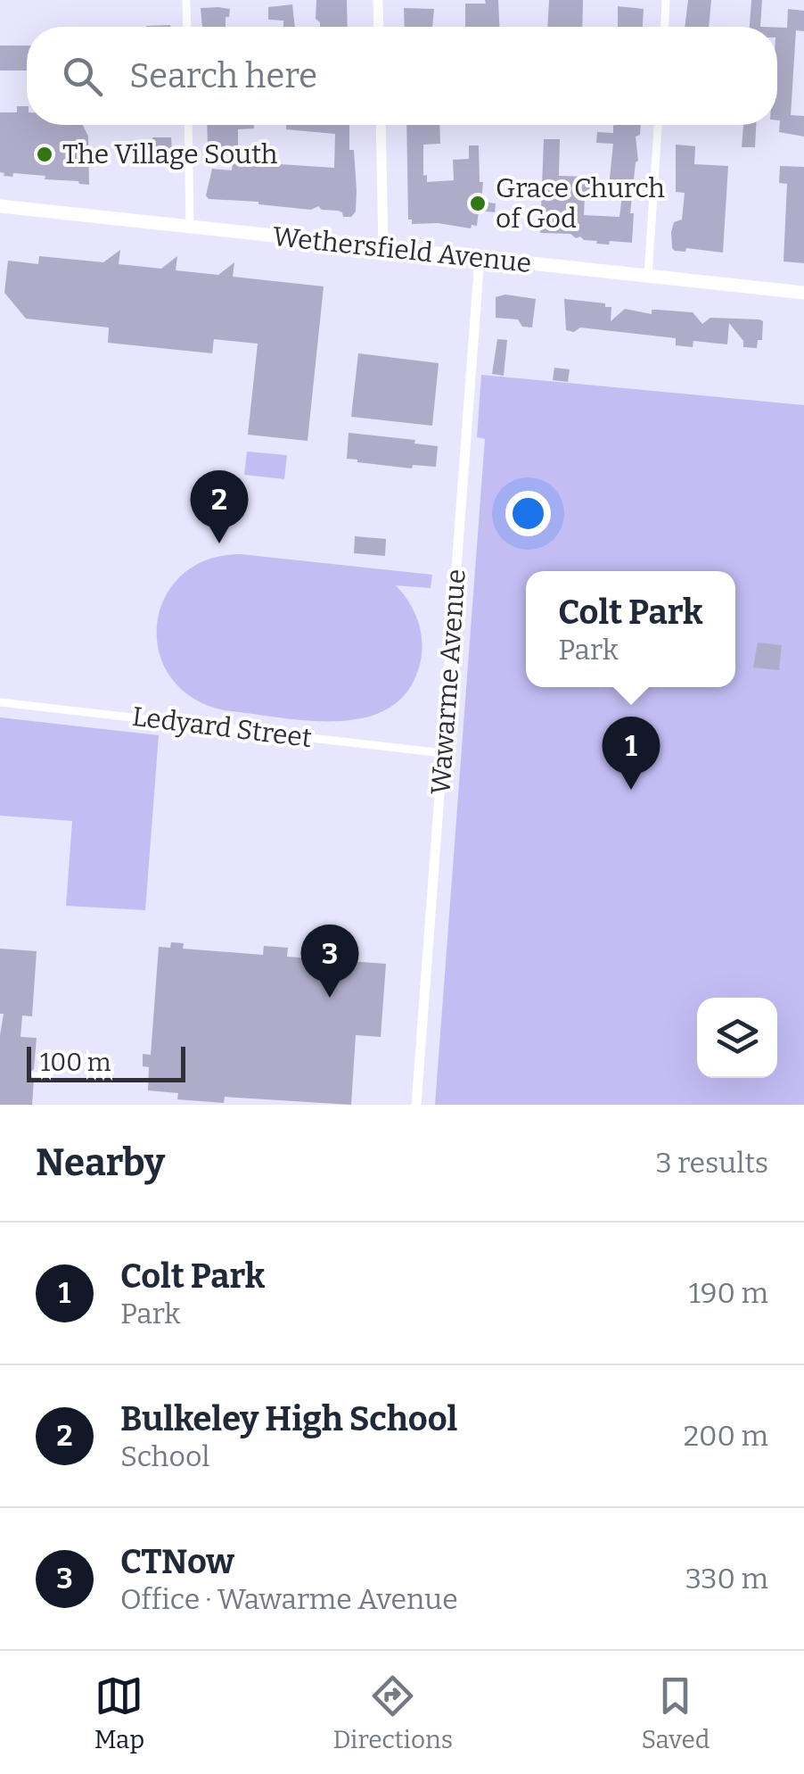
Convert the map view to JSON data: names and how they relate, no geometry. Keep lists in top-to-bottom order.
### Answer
{
  "streets": {
    "main road": ["Wethersfield Avenue"],
    "street": ["Wawarme Avenue", "Ledyard Street"]
  },
  "crossings": [
    ["Wethersfield Avenue", "Wawarme Avenue"],
    ["Wawarme Avenue", "Ledyard Street"]
  ],
  "places": ["The Village South", "Grace Church of God"],
  "scale_bar": "100 m",
  "page": {
    "search": "Search here",
    "pins": ["2", "1", "3"],
    "popup": ["Colt Park", "Park"],
    "scale": "100 m",
    "heading": ["Nearby", "3 results"],
    "list": [
      {
        "mark": "1",
        "name": "Colt Park",
        "note": "Park",
        "value": "190 m"
      },
      {
        "mark": "2",
        "name": "Bulkeley High School",
        "note": "School",
        "value": "200 m"
      },
      {
        "mark": "3",
        "name": "CTNow",
        "note": "Office · Wawarme Avenue",
        "value": "330 m"
      }
    ],
    "nav": ["Map", "Directions", "Saved"]
  }
}
